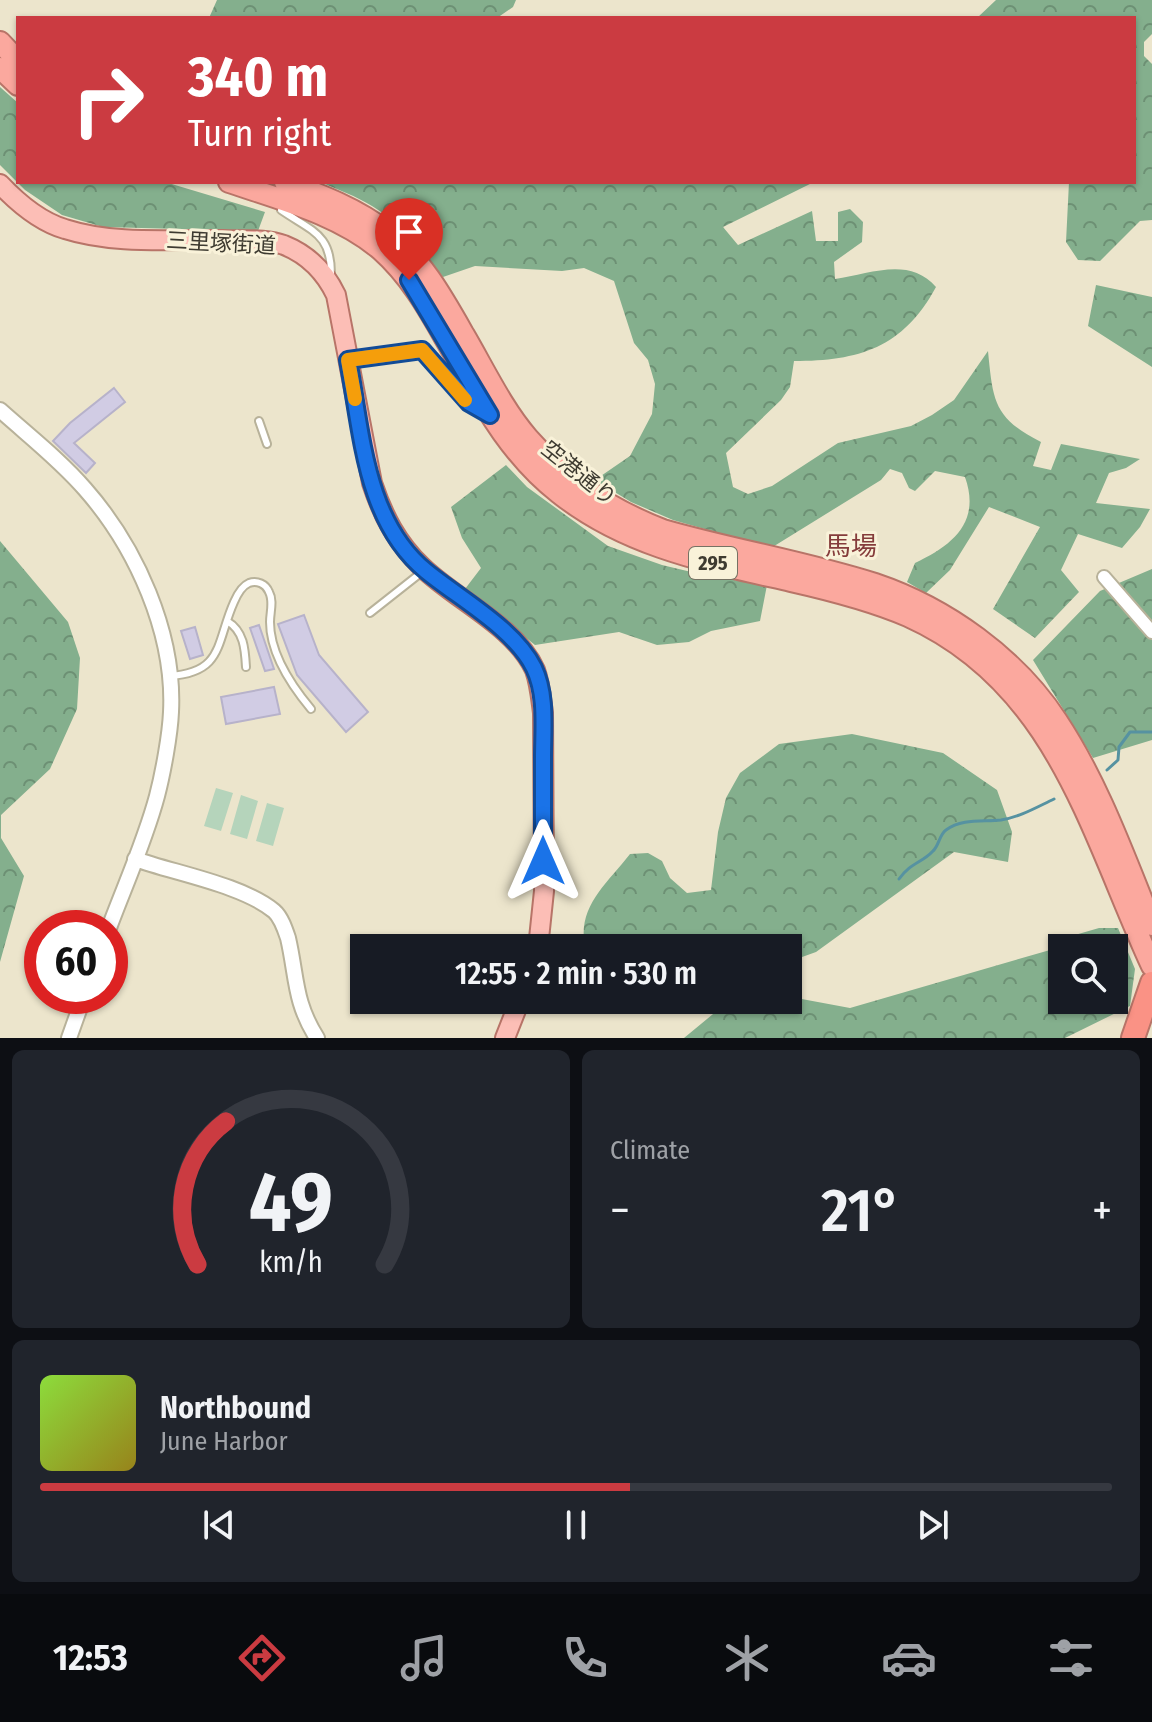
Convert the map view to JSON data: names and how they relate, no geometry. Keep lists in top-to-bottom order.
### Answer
{
  "streets": {
    "highway": ["空港通り", "295"],
    "main road": ["三里塚街道"]
  },
  "districts": ["馬場"],
  "page": {
    "turn": ["340 m", "Turn right"],
    "limit": "60",
    "trip": "12:55 · 2 min · 530 m",
    "tile": "Climate",
    "heat": ["−", "21°", "+"],
    "song": ["Northbound", "June Harbor"],
    "tabs": "12:53",
    "gauge": ["49", "km/h"]
  }
}
